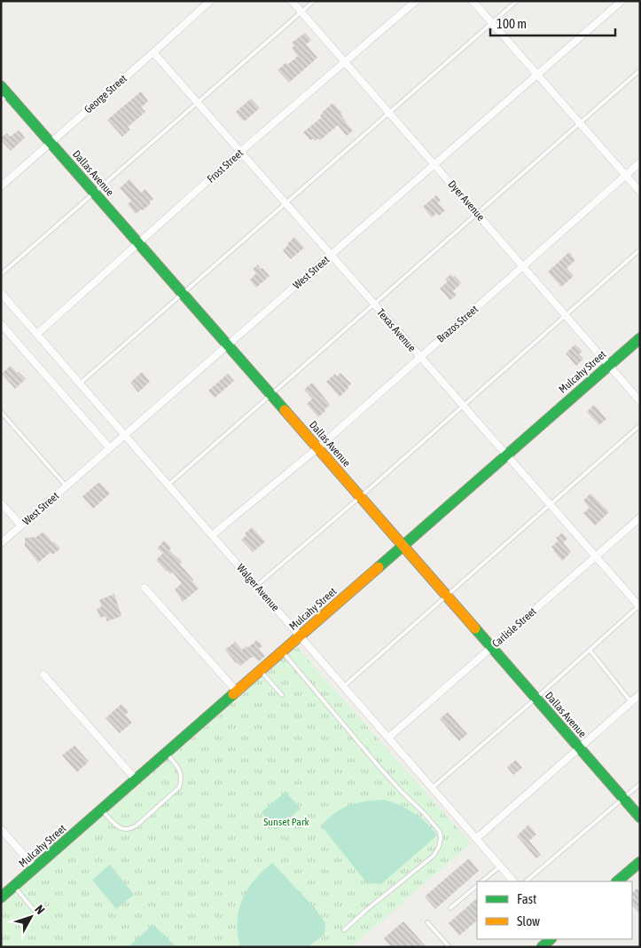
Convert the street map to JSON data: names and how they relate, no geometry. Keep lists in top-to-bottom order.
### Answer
{
  "streets": {
    "street": [
      "George Street",
      "Frost Street",
      "Dallas Avenue",
      "Dyer Avenue",
      "West Street",
      "Brazos Street",
      "Texas Avenue",
      "Mulcahy Street",
      "Walger Avenue",
      "Carlisle Street"
    ]
  },
  "crossings": [
    ["George Street", "Dallas Avenue"],
    ["George Street", "Texas Avenue"],
    ["Frost Street", "Dallas Avenue"],
    ["Frost Street", "Dyer Avenue"],
    ["Frost Street", "Texas Avenue"],
    ["Frost Street", "Walger Avenue"],
    ["Dallas Avenue", "West Street"],
    ["Dallas Avenue", "Brazos Street"],
    ["Dallas Avenue", "Mulcahy Street"],
    ["Dallas Avenue", "Carlisle Street"],
    ["Dyer Avenue", "West Street"],
    ["Dyer Avenue", "Brazos Street"],
    ["Dyer Avenue", "Mulcahy Street"],
    ["West Street", "Texas Avenue"],
    ["West Street", "Walger Avenue"],
    ["Brazos Street", "Texas Avenue"],
    ["Brazos Street", "Walger Avenue"],
    ["Texas Avenue", "Mulcahy Street"],
    ["Texas Avenue", "Carlisle Street"],
    ["Mulcahy Street", "Walger Avenue"],
    ["Walger Avenue", "Carlisle Street"]
  ],
  "parks": ["Sunset Park"],
  "legend": ["Fast", "Slow"],
  "scale_bar": "100 m",
  "north": "top right"
}
